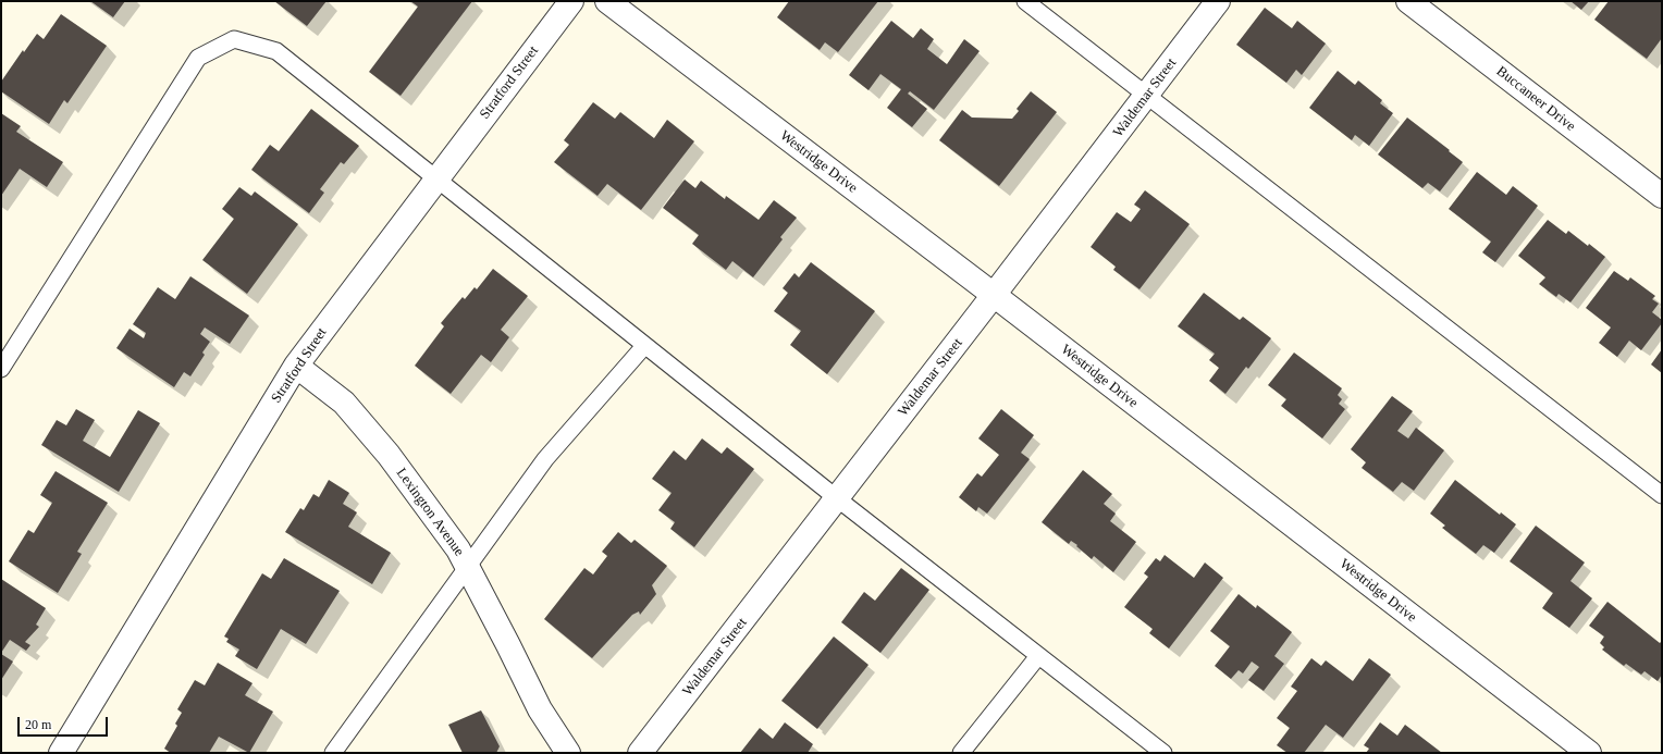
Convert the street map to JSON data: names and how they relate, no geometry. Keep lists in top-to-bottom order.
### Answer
{
  "streets": {
    "street": [
      "Stratford Street",
      "Waldemar Street",
      "Buccaneer Drive",
      "Westridge Drive",
      "Lexington Avenue"
    ]
  },
  "crossings": [
    ["Stratford Street", "Lexington Avenue"],
    ["Waldemar Street", "Westridge Drive"]
  ],
  "scale_bar": "20 m"
}
